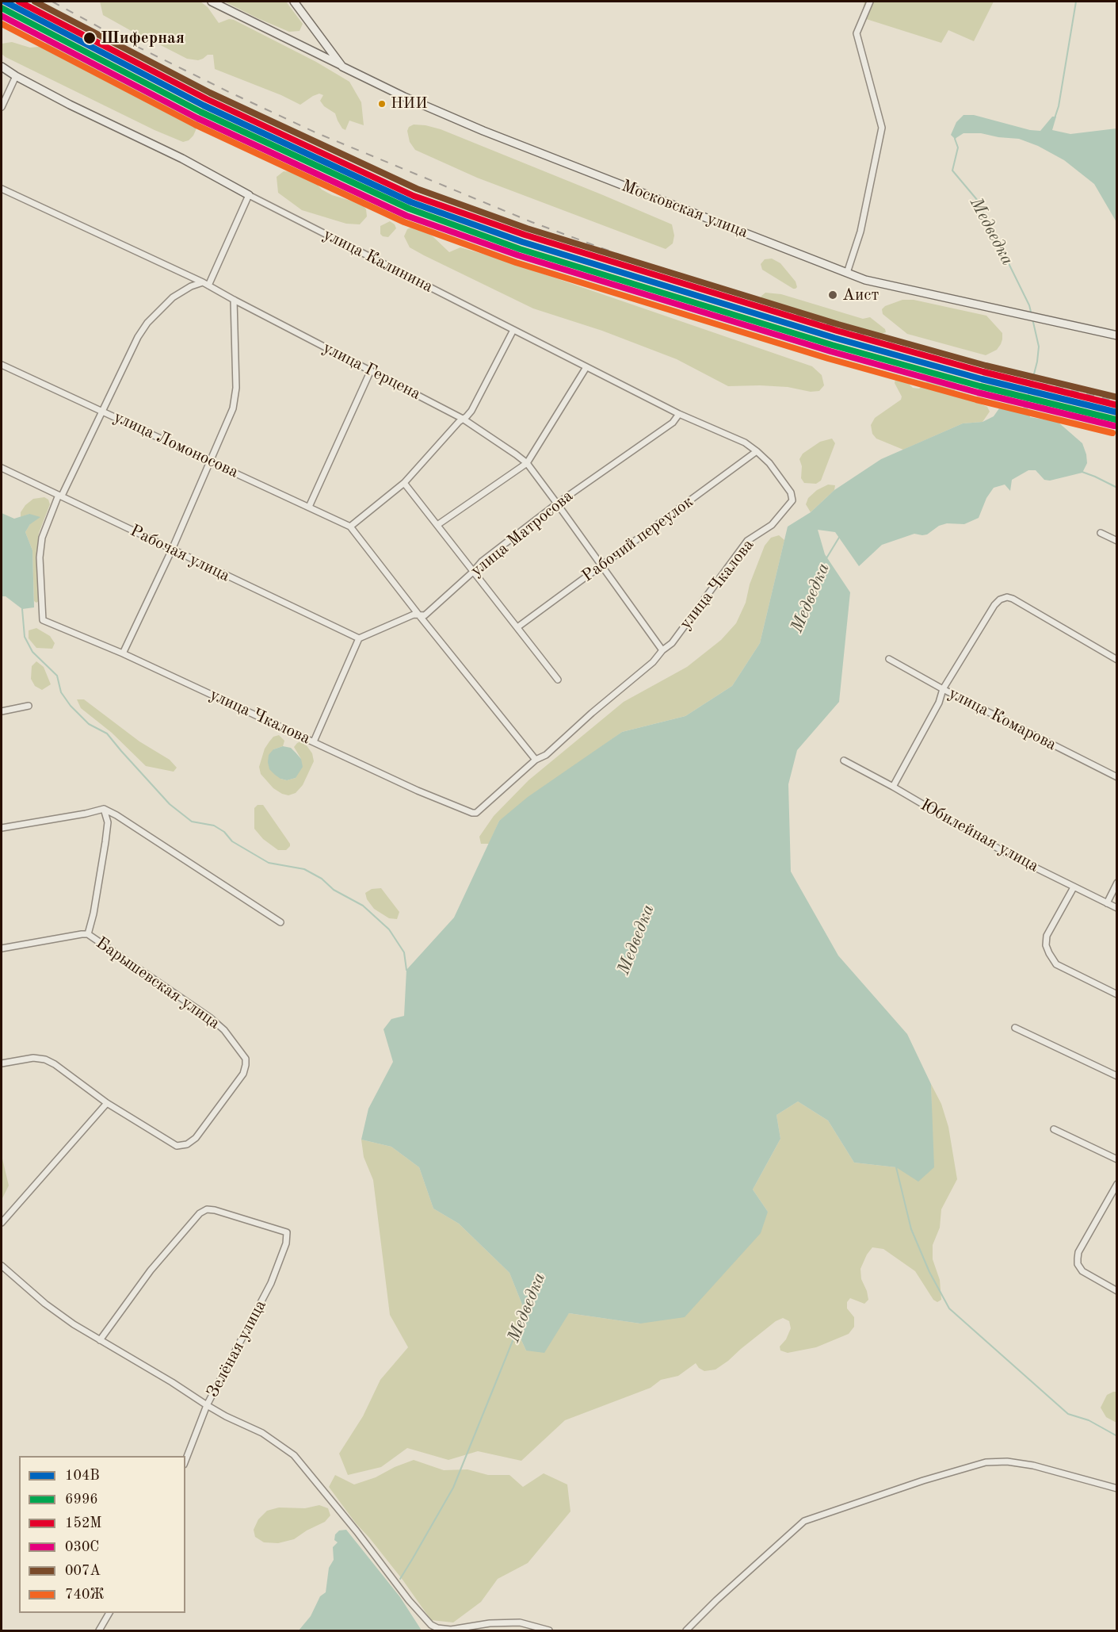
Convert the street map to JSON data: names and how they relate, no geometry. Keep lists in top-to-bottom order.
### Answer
{
  "streets": {
    "street": [
      "Московская улица",
      "улица Калинина",
      "улица Герцена",
      "улица Ломоносова",
      "улица Матросова",
      "Рабочий переулок",
      "Рабочая улица",
      "улица Чкалова",
      "улица Комарова",
      "Юбилейная улица",
      "Барышевская улица",
      "Зелёная улица"
    ]
  },
  "crossings": [
    ["улица Калинина", "улица Матросова"],
    ["улица Калинина", "Рабочий переулок"],
    ["улица Калинина", "улица Чкалова"],
    ["улица Герцена", "улица Матросова"],
    ["улица Герцена", "Рабочий переулок"],
    ["улица Герцена", "улица Чкалова"],
    ["улица Матросова", "Рабочая улица"],
    ["Рабочая улица", "улица Чкалова"]
  ],
  "water": ["Медведка"],
  "places": ["Шиферная", "НИИ", "Аист"],
  "lines": [
    "transit line 104В",
    "transit line 152М",
    "transit line 007А",
    "transit line 6996",
    "transit line 030C",
    "transit line 740Ж"
  ],
  "legend": [
    "104В",
    "6996",
    "152М",
    "030C",
    "007А",
    "740Ж"
  ]
}
